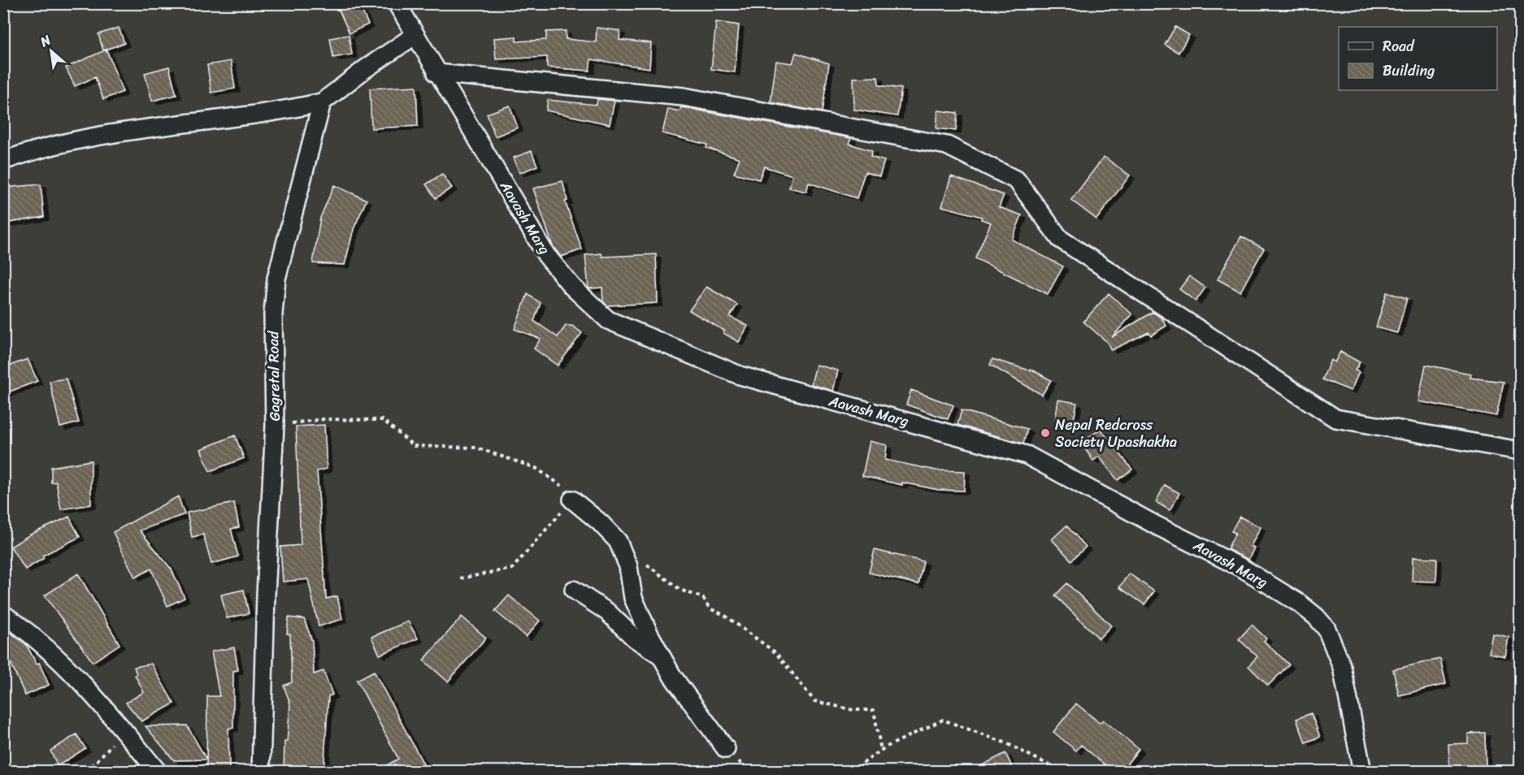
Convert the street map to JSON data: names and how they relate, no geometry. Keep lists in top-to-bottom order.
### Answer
{
  "streets": {
    "street": ["Aavash Marg", "Gagretal Road"]
  },
  "places": ["Nepal Redcross Society Upashakha"],
  "legend": ["Road", "Building"],
  "north": "top left"
}
